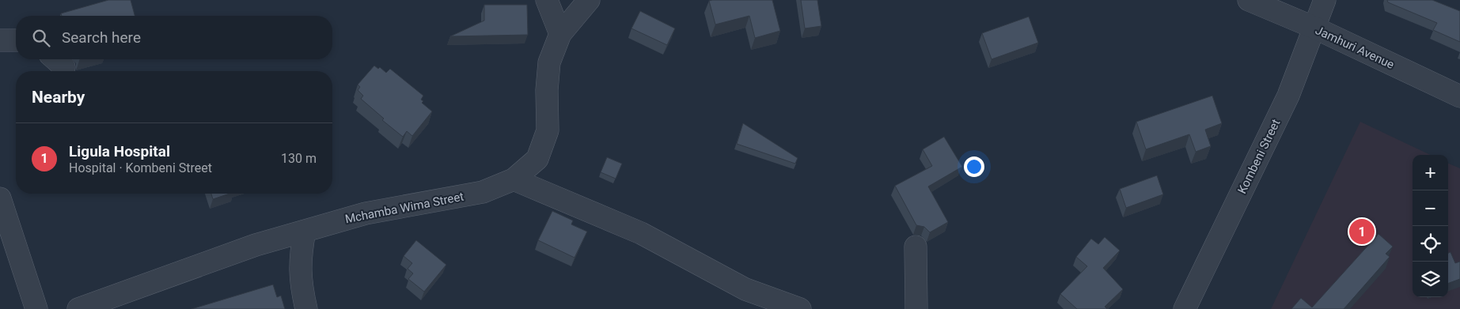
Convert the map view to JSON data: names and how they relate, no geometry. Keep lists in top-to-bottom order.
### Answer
{
  "streets": {
    "street": ["Jamhuri Avenue", "Kombeni Street", "Mchamba Wima Street"]
  },
  "crossings": [
    ["Jamhuri Avenue", "Kombeni Street"]
  ],
  "page": {
    "search": "Search here",
    "heading": "Nearby",
    "list": [
      {
        "mark": "1",
        "name": "Ligula Hospital",
        "note": "Hospital · Kombeni Street",
        "value": "130 m"
      }
    ],
    "map_buttons": ["+", "−"],
    "pins": "1"
  }
}
